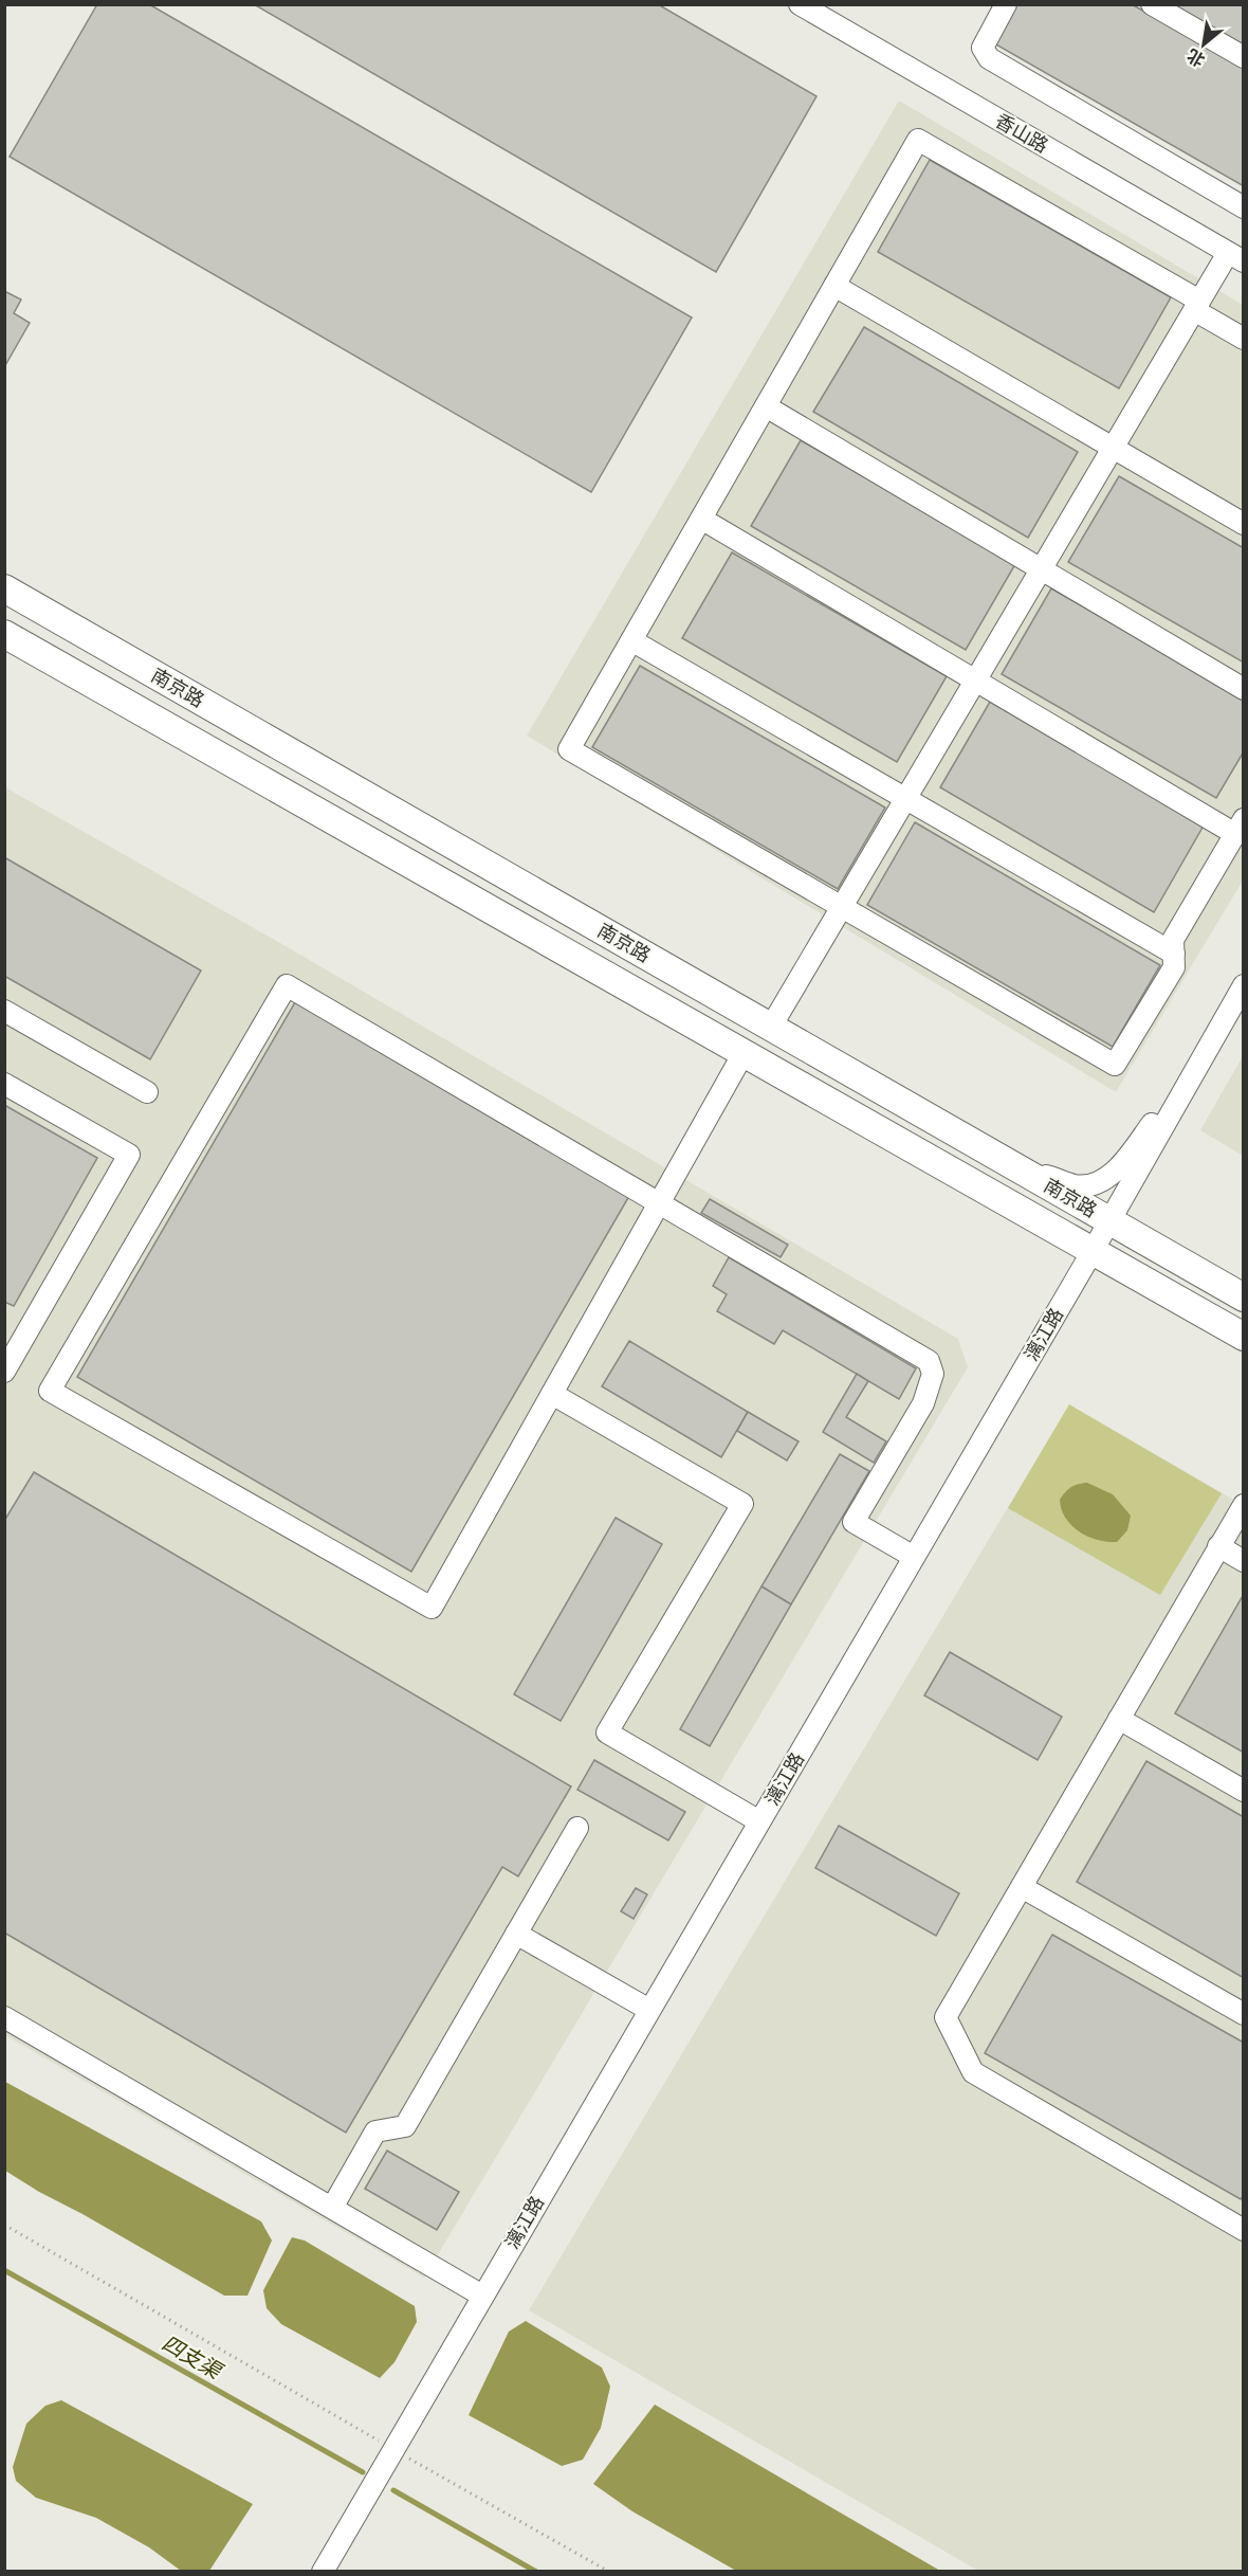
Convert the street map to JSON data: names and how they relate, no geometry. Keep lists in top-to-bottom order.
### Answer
{
  "streets": {
    "main road": ["南京路"],
    "street": ["香山路", "漓江路"]
  },
  "crossings": [
    ["南京路", "漓江路"]
  ],
  "water": ["四支渠"],
  "north": "bottom left"
}
